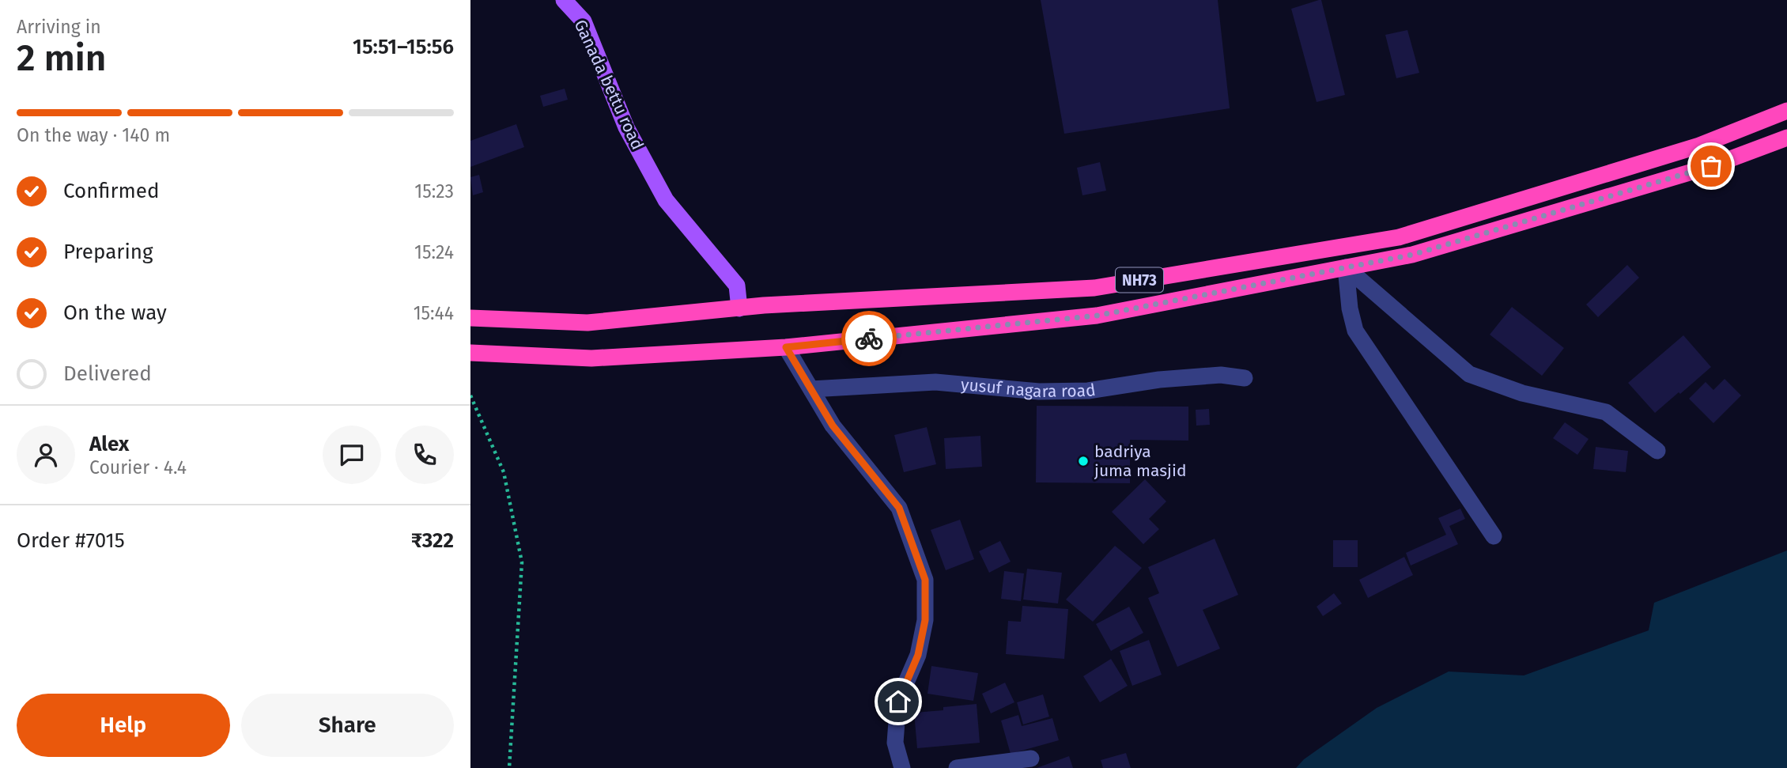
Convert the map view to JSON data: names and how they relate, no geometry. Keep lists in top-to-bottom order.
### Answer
{
  "streets": {
    "highway": ["NH73"],
    "main road": ["Ganada bettu road"],
    "street": ["yusuf nagara road"]
  },
  "crossings": [
    ["Ganada bettu road", "NH73"]
  ],
  "places": ["badriya juma masjid"],
  "page": {
    "heading": ["2 min", "Arriving in", "15:51–15:56"],
    "panel": [
      "Alex",
      "Courier · 4.4",
      "Order #7015",
      "₹322"
    ],
    "bar": "On the way · 140 m",
    "list": [
      ["Confirmed", "15:23"],
      ["Preparing", "15:24"],
      ["On the way", "15:44"],
      "Delivered"
    ],
    "buttons": ["Help", "Share"]
  }
}
